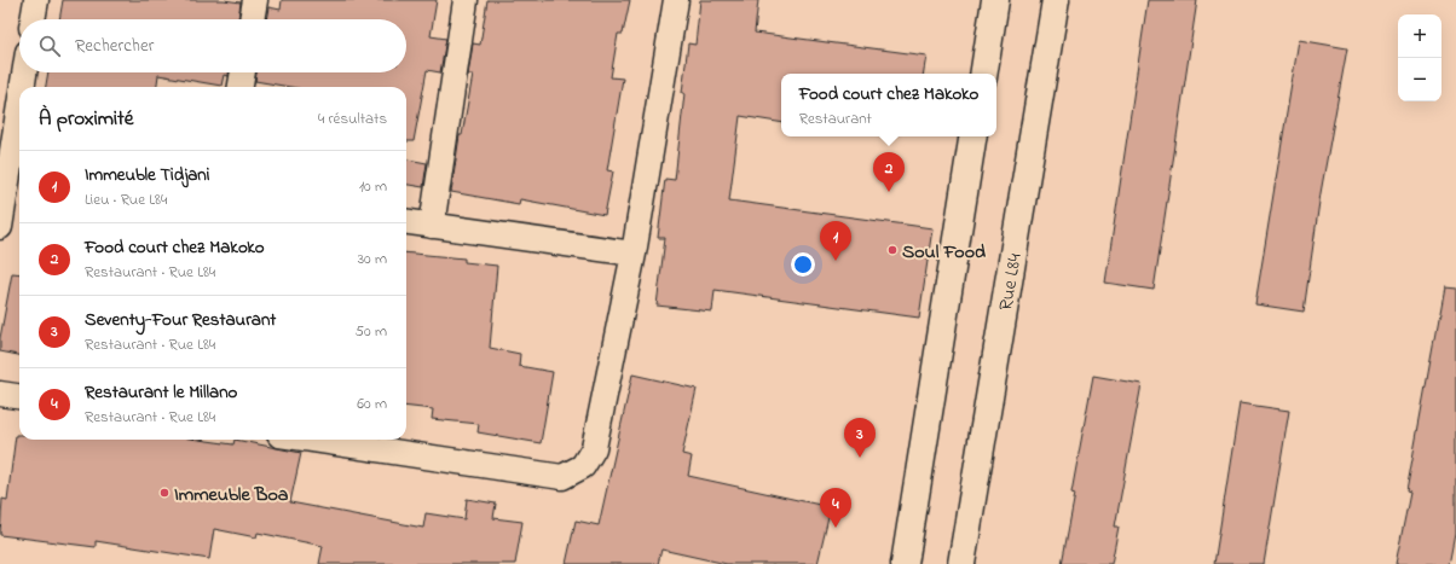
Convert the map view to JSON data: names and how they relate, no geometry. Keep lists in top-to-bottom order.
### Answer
{
  "streets": {
    "main road": ["Rue L84"]
  },
  "places": ["Soul Food", "Immeuble Boa"],
  "page": {
    "map_buttons": ["+", "−"],
    "search": "Rechercher",
    "popup": ["Food court chez Makoko", "Restaurant"],
    "heading": ["À proximité", "4 résultats"],
    "list": [
      {
        "mark": "1",
        "name": "Immeuble Tidjani",
        "note": "Lieu · Rue L84",
        "value": "10 m"
      },
      {
        "mark": "2",
        "name": "Food court chez Makoko",
        "note": "Restaurant · Rue L84",
        "value": "30 m"
      },
      {
        "mark": "3",
        "name": "Seventy-Four Restaurant",
        "note": "Restaurant · Rue L84",
        "value": "50 m"
      },
      {
        "mark": "4",
        "name": "Restaurant le Millano",
        "note": "Restaurant · Rue L84",
        "value": "60 m"
      }
    ],
    "pins": [
      "2",
      "1",
      "3",
      "4"
    ]
  }
}
